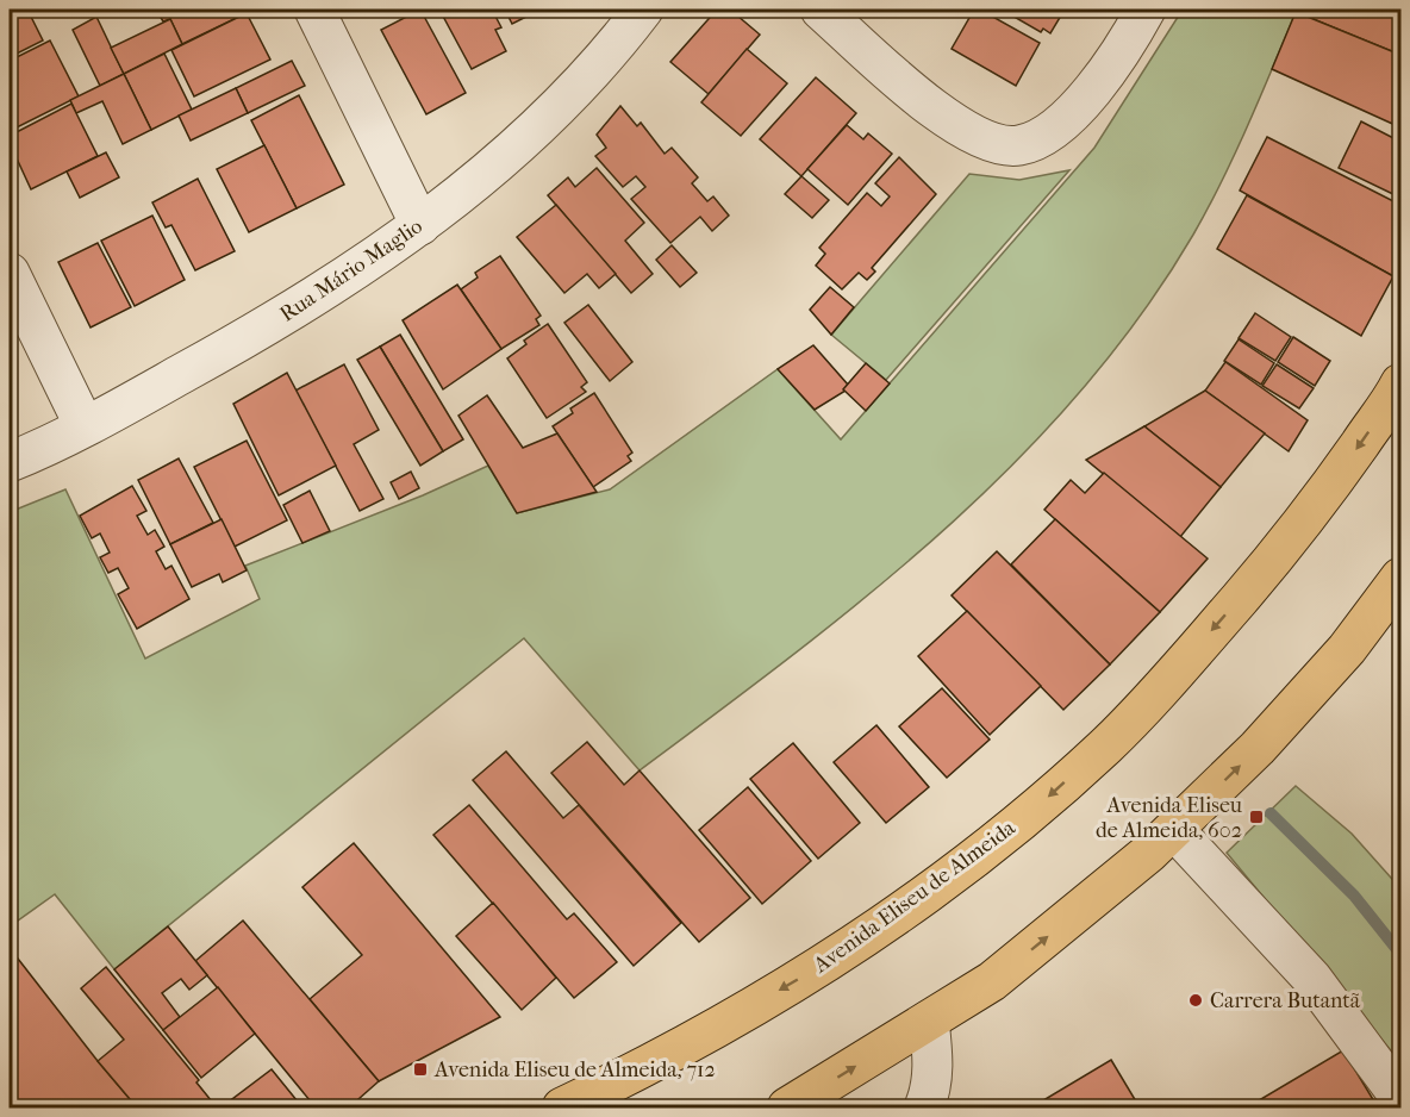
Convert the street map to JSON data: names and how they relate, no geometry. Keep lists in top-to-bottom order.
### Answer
{
  "streets": {
    "main road": ["Avenida Eliseu de Almeida"],
    "street": ["Rua Mário Maglio"]
  },
  "places": {
    "transit": ["Avenida Eliseu de Almeida, 602", "Avenida Eliseu de Almeida, 712"],
    "other": ["Carrera Butantã"]
  }
}
